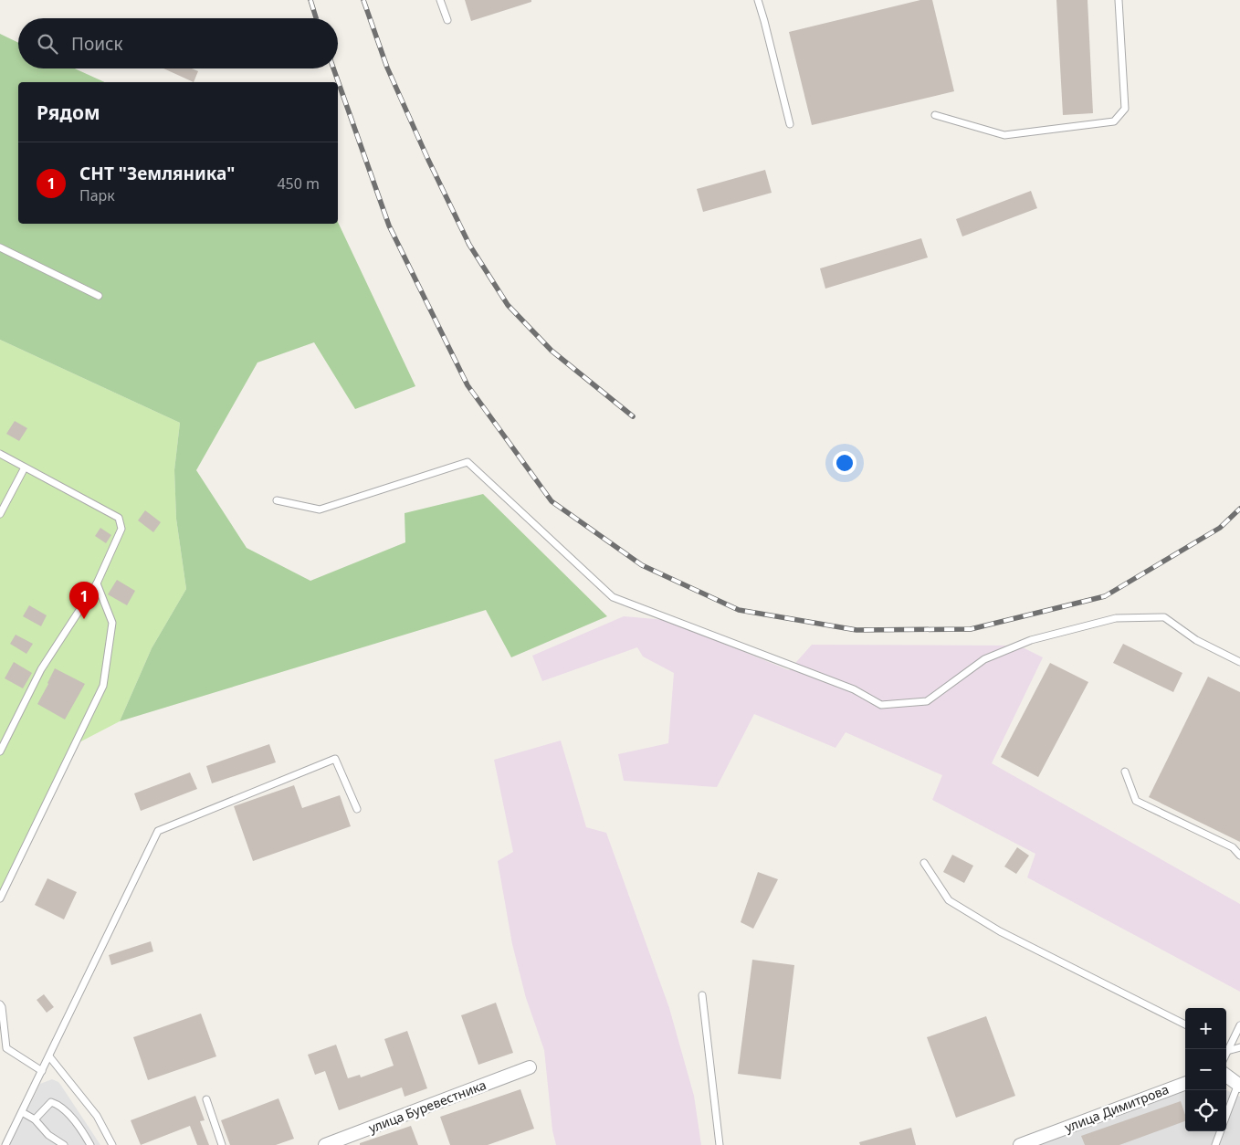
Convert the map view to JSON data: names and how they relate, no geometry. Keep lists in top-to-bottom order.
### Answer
{
  "streets": {
    "street": ["улица Буревестника", "улица Димитрова"]
  },
  "page": {
    "search": "Поиск",
    "heading": "Рядом",
    "list": [
      {
        "mark": "1",
        "name": "СНТ \"Земляника\"",
        "note": "Парк",
        "value": "450 m"
      }
    ],
    "pins": "1",
    "map_buttons": ["+", "−"]
  }
}
